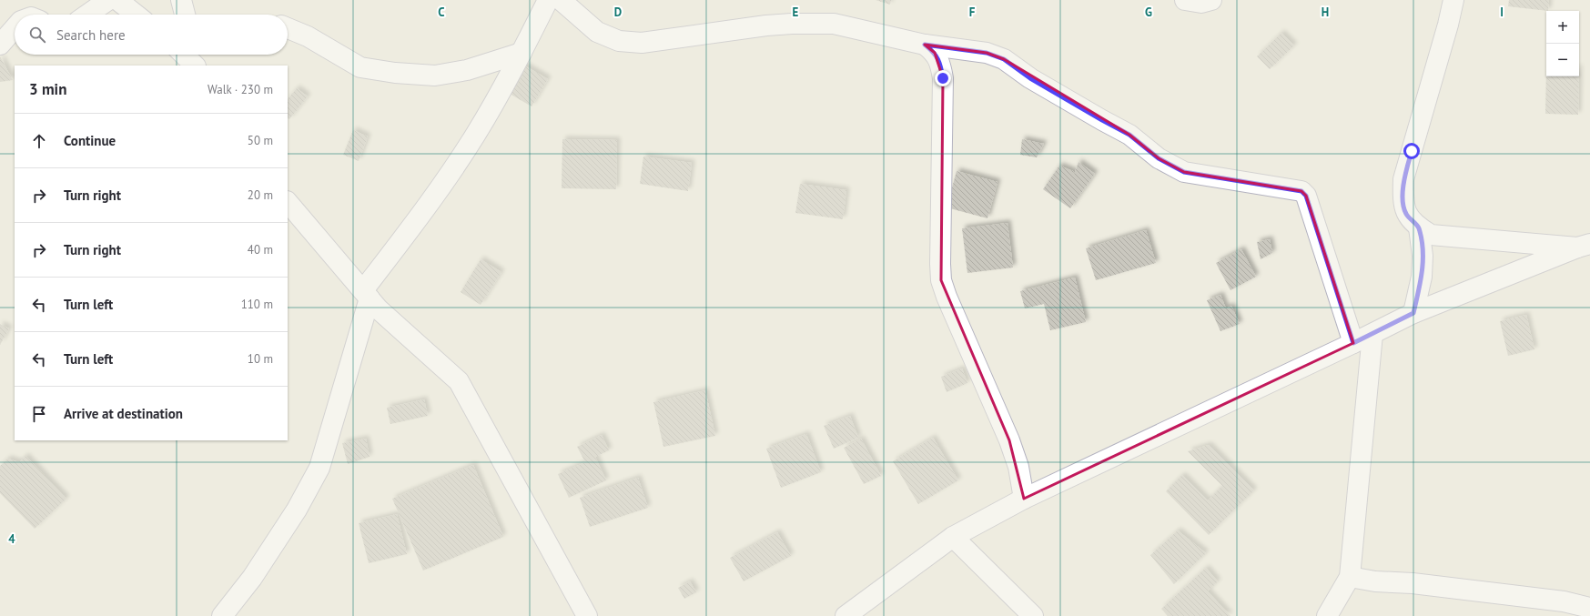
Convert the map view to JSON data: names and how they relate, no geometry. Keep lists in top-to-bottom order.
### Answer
{
  "page": {
    "map_buttons": ["+", "−"],
    "search": "Search here",
    "heading": ["3 min", "Walk · 230 m"],
    "list": [
      ["Continue", "50 m"],
      ["Turn right", "20 m"],
      ["Turn right", "40 m"],
      ["Turn left", "110 m"],
      ["Turn left", "10 m"],
      "Arrive at destination"
    ]
  },
  "grid": {
    "columns": [
      "C",
      "D",
      "E",
      "F",
      "G",
      "H",
      "I"
    ],
    "rows": ["4"]
  }
}
